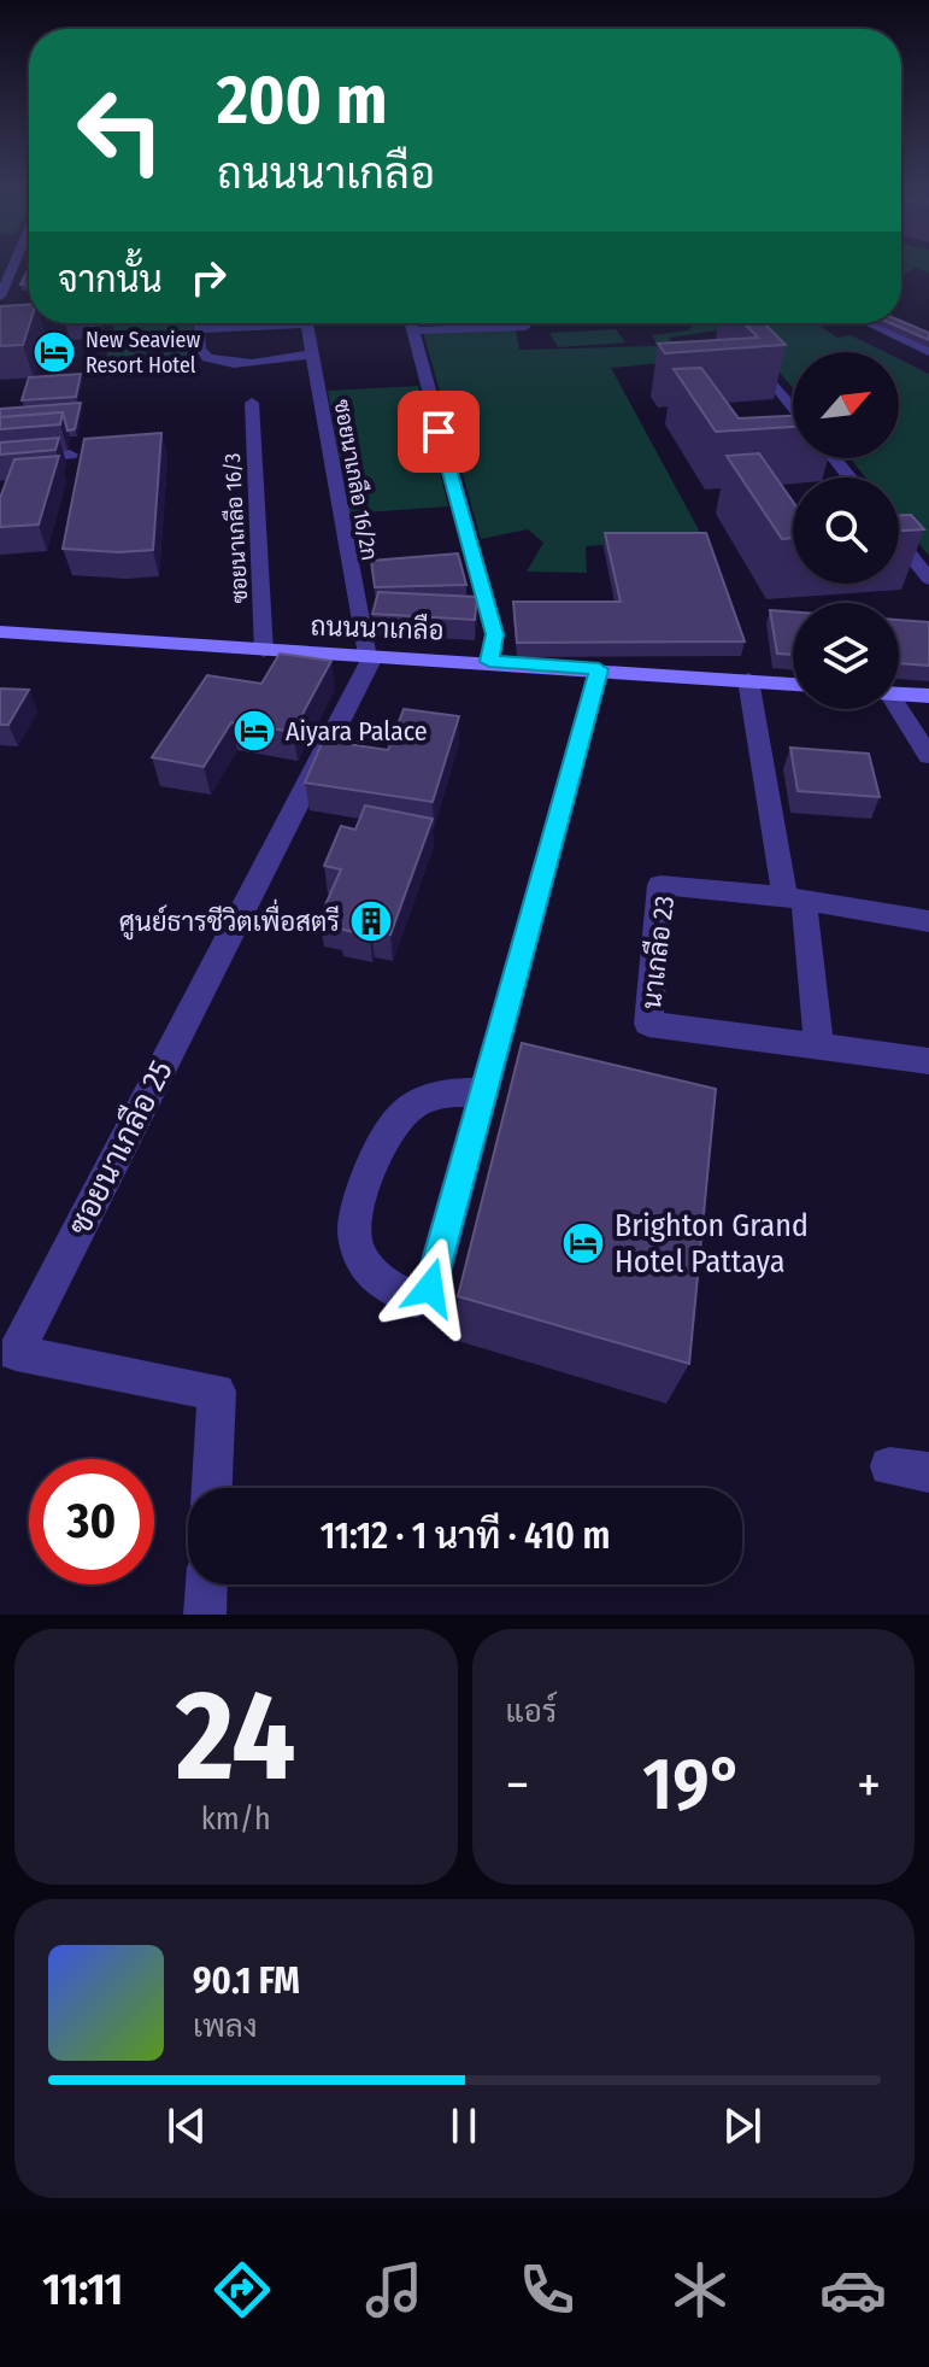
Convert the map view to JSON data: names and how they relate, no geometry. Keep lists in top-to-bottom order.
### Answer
{
  "streets": {
    "street": [
      "ซอยนาเกลือ 16/2ก",
      "ซอยนาเกลือ 16/3",
      "ถนนนาเกลือ",
      "นาเกลือ 23",
      "ซอยนาเกลือ 25"
    ]
  },
  "crossings": [
    ["ซอยนาเกลือ 16/2ก", "ถนนนาเกลือ"],
    ["ซอยนาเกลือ 16/2ก", "ซอยนาเกลือ 25"],
    ["ซอยนาเกลือ 16/3", "ถนนนาเกลือ"],
    ["ถนนนาเกลือ", "ซอยนาเกลือ 25"]
  ],
  "places": {
    "hotel": ["New Seaview Resort Hotel", "Aiyara Palace", "Brighton Grand Hotel Pattaya"],
    "building": ["ศูนย์ธารชีวิตเพื่อสตรี"]
  },
  "north": "top right",
  "page": {
    "turn": ["200 m", "ถนนนาเกลือ"],
    "then": "จากนั้น",
    "limit": "30",
    "trip": "11:12 · 1 นาที · 410 m",
    "tile": [
      ["24", "km/h"],
      "แอร์"
    ],
    "heat": ["−", "19°", "+"],
    "song": ["90.1 FM", "เพลง"],
    "tabs": "11:11"
  }
}
